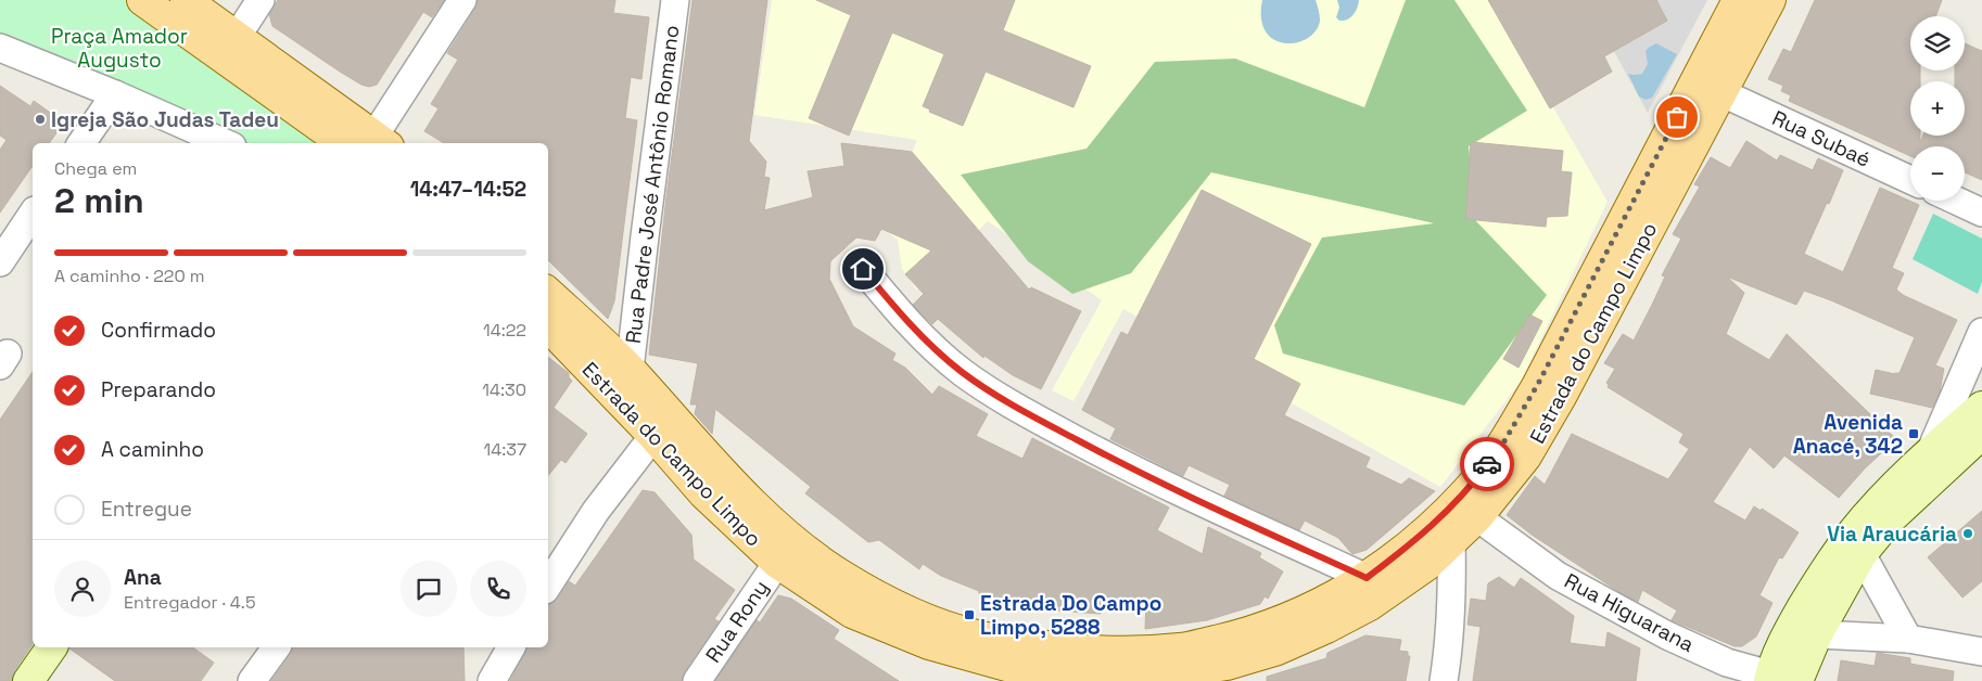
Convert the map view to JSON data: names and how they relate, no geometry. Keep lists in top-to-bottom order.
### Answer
{
  "streets": {
    "main road": ["Estrada do Campo Limpo"],
    "street": [
      "Rua Subaé",
      "Rua Padre José Antônio Romano",
      "Rua Higuarana",
      "Rua Rony"
    ]
  },
  "crossings": [
    ["Rua Subaé", "Estrada do Campo Limpo"],
    ["Rua Padre José Antônio Romano", "Estrada do Campo Limpo"],
    ["Estrada do Campo Limpo", "Rua Higuarana"],
    ["Estrada do Campo Limpo", "Rua Rony"]
  ],
  "parks": ["Praça Amador Augusto"],
  "places": {
    "other": ["Igreja São Judas Tadeu", "Via Araucária"],
    "transit": ["Avenida Anacé, 342", "Estrada Do Campo Limpo, 5288"]
  },
  "page": {
    "map_buttons": ["+", "−"],
    "heading": ["2 min", "Chega em", "14:47–14:52"],
    "panel": ["Ana", "Entregador · 4.5"],
    "bar": "A caminho · 220 m",
    "list": [
      ["Confirmado", "14:22"],
      ["Preparando", "14:30"],
      ["A caminho", "14:37"],
      "Entregue"
    ]
  }
}
